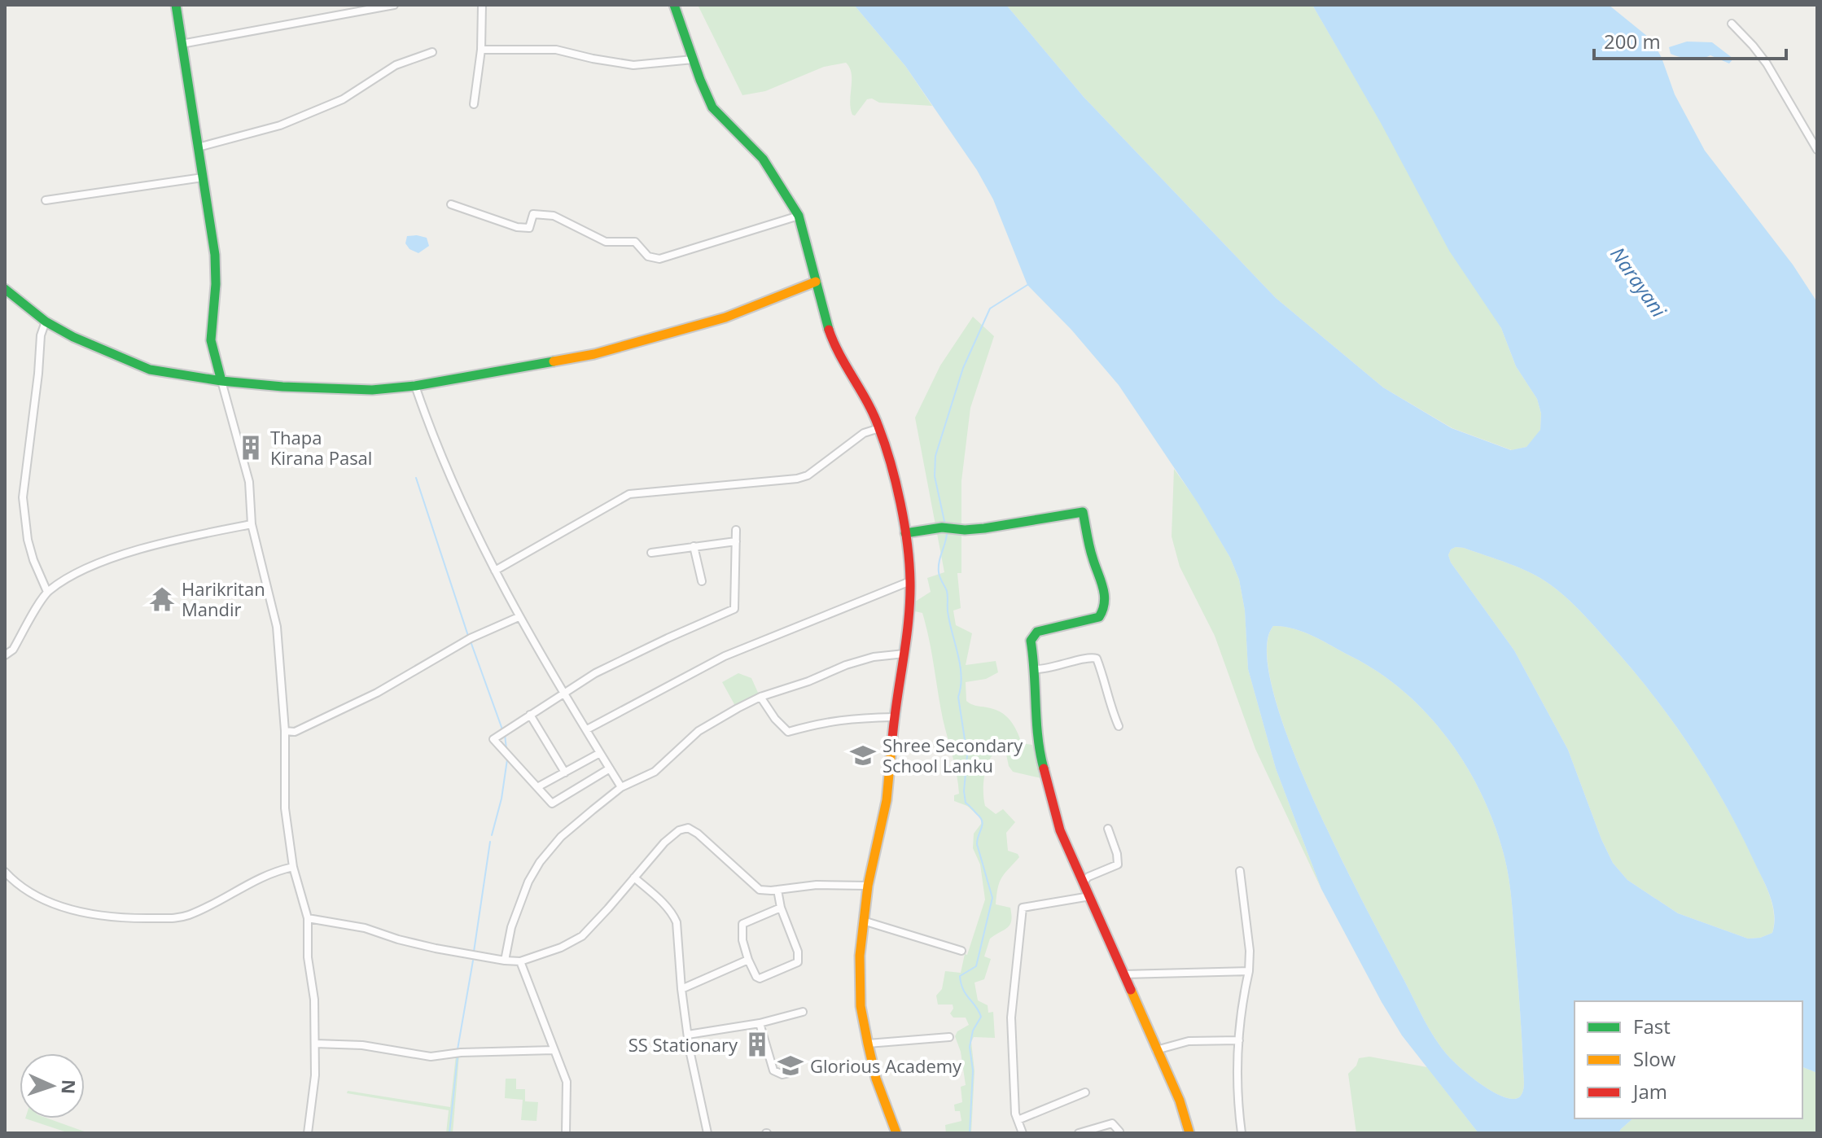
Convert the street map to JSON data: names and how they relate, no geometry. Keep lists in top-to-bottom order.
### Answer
{
  "water": ["Narayani"],
  "places": {
    "building": ["Thapa Kirana Pasal", "SS Stationary"],
    "temple": ["Harikritan Mandir"],
    "school or university": ["Shree Secondary School Lanku", "Glorious Academy"]
  },
  "legend": ["Fast", "Slow", "Jam"],
  "scale_bar": "200 m",
  "north": "right"
}
